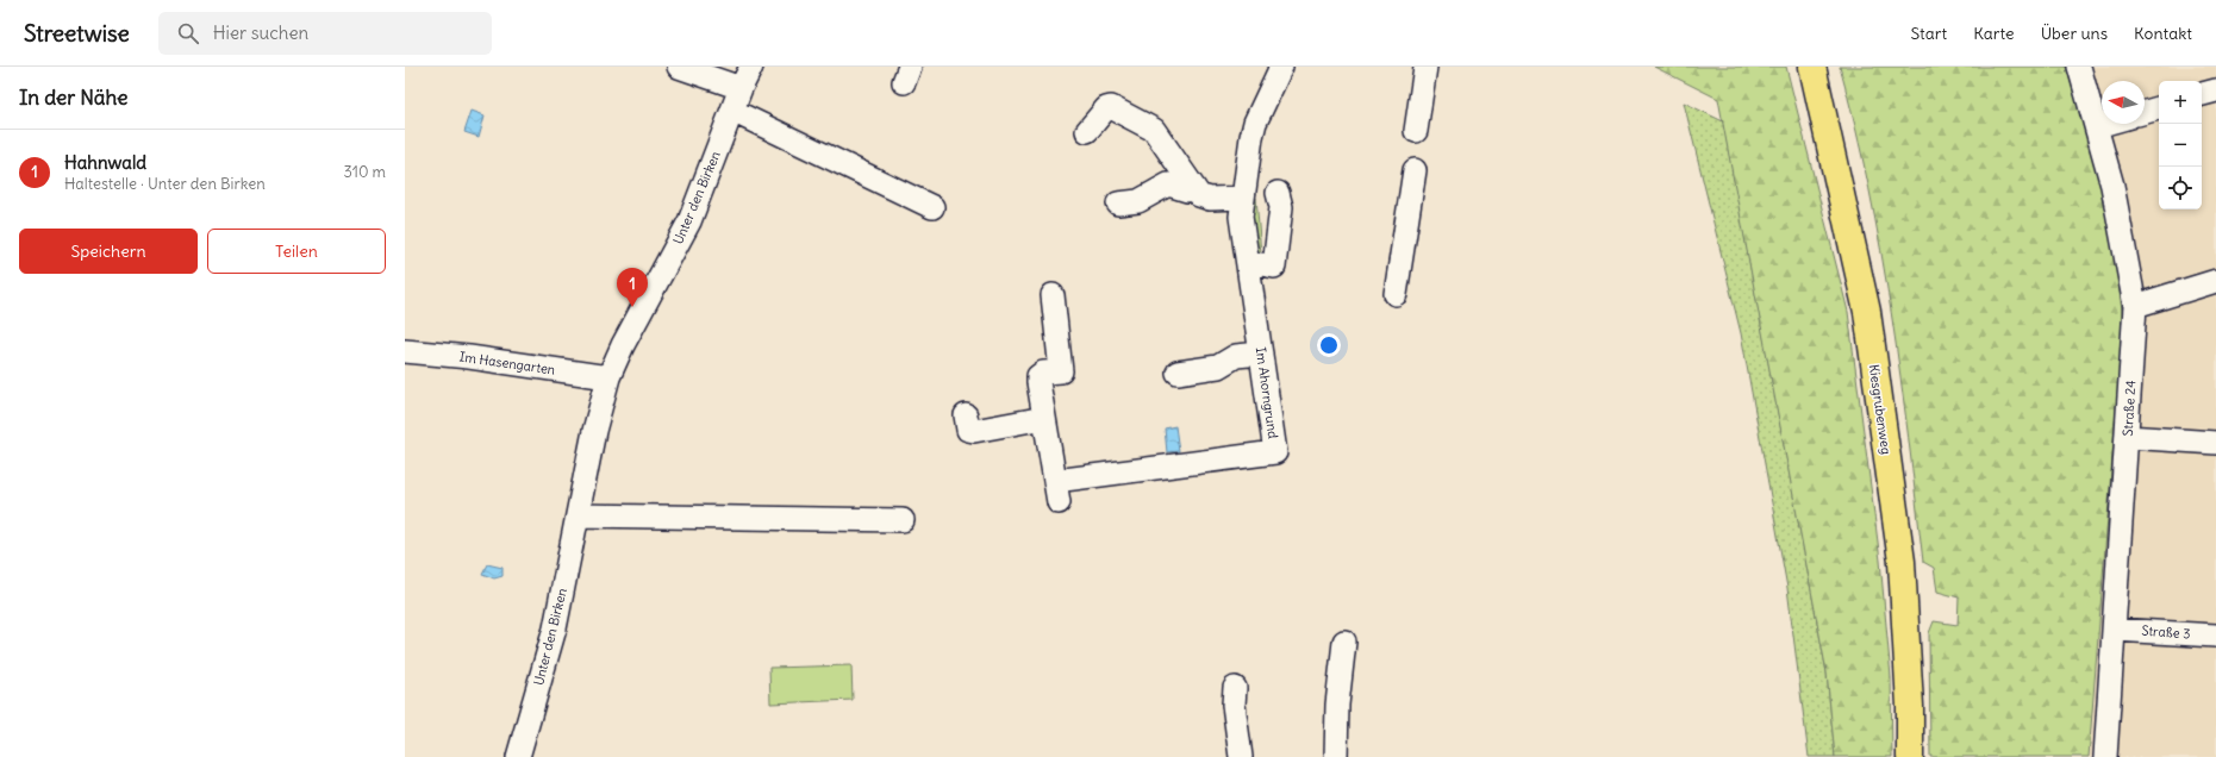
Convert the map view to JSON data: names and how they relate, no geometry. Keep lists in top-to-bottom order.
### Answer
{
  "streets": {
    "main road": ["Kiesgrubenweg"],
    "street": [
      "Unter den Birken",
      "Im Hasengarten",
      "Im Ahorngrund",
      "Straße 24",
      "Straße 3"
    ]
  },
  "crossings": [
    ["Unter den Birken", "Im Hasengarten"],
    ["Straße 24", "Straße 3"]
  ],
  "north": "left",
  "page": {
    "header": "Streetwise",
    "search": "Hier suchen",
    "nav": [
      "Start",
      "Karte",
      "Über uns",
      "Kontakt"
    ],
    "heading": "In der Nähe",
    "map_buttons": ["+", "−"],
    "list": [
      {
        "mark": "1",
        "name": "Hahnwald",
        "note": "Haltestelle · Unter den Birken",
        "value": "310 m"
      }
    ],
    "buttons": ["Speichern", "Teilen"],
    "pins": "1"
  }
}
